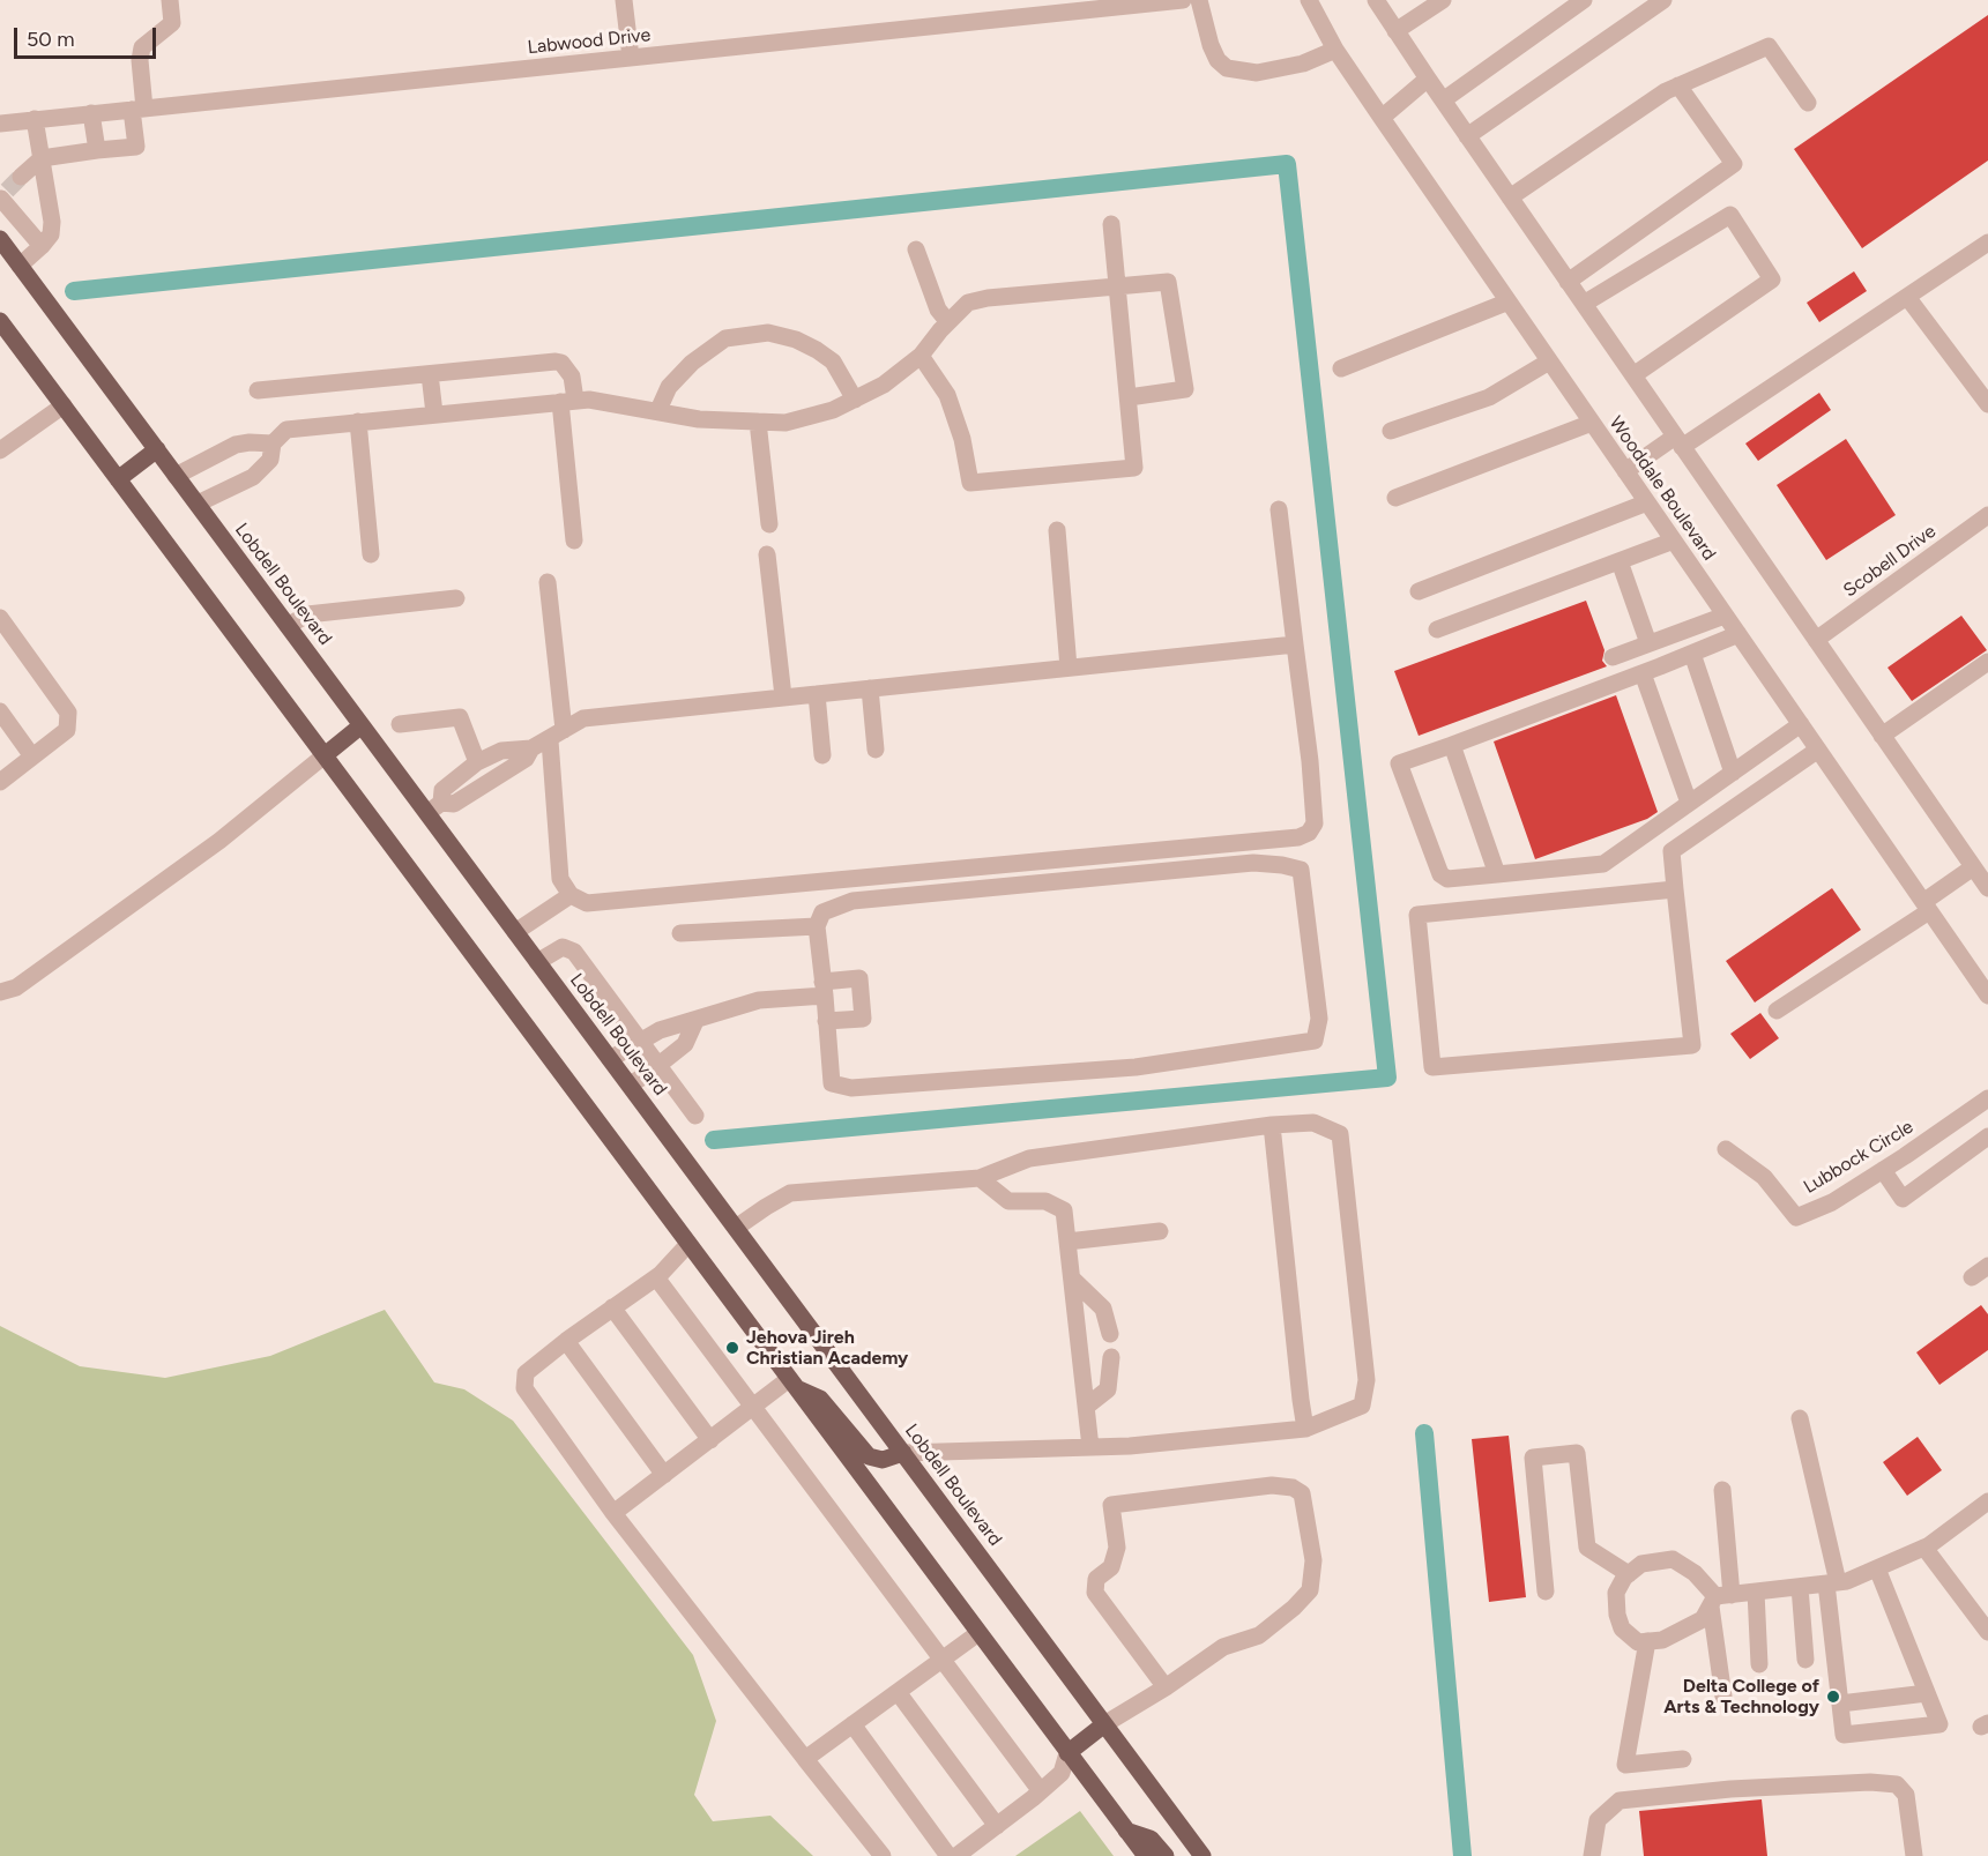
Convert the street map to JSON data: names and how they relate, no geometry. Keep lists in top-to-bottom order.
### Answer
{
  "streets": {
    "main road": ["Lobdell Boulevard"],
    "street": [
      "Labwood Drive",
      "Wooddale Boulevard",
      "Scobell Drive",
      "Lubbock Circle"
    ]
  },
  "crossings": [
    ["Wooddale Boulevard", "Scobell Drive"]
  ],
  "places": ["Jehova Jireh Christian Academy", "Delta College of Arts & Technology"],
  "scale_bar": "50 m"
}
